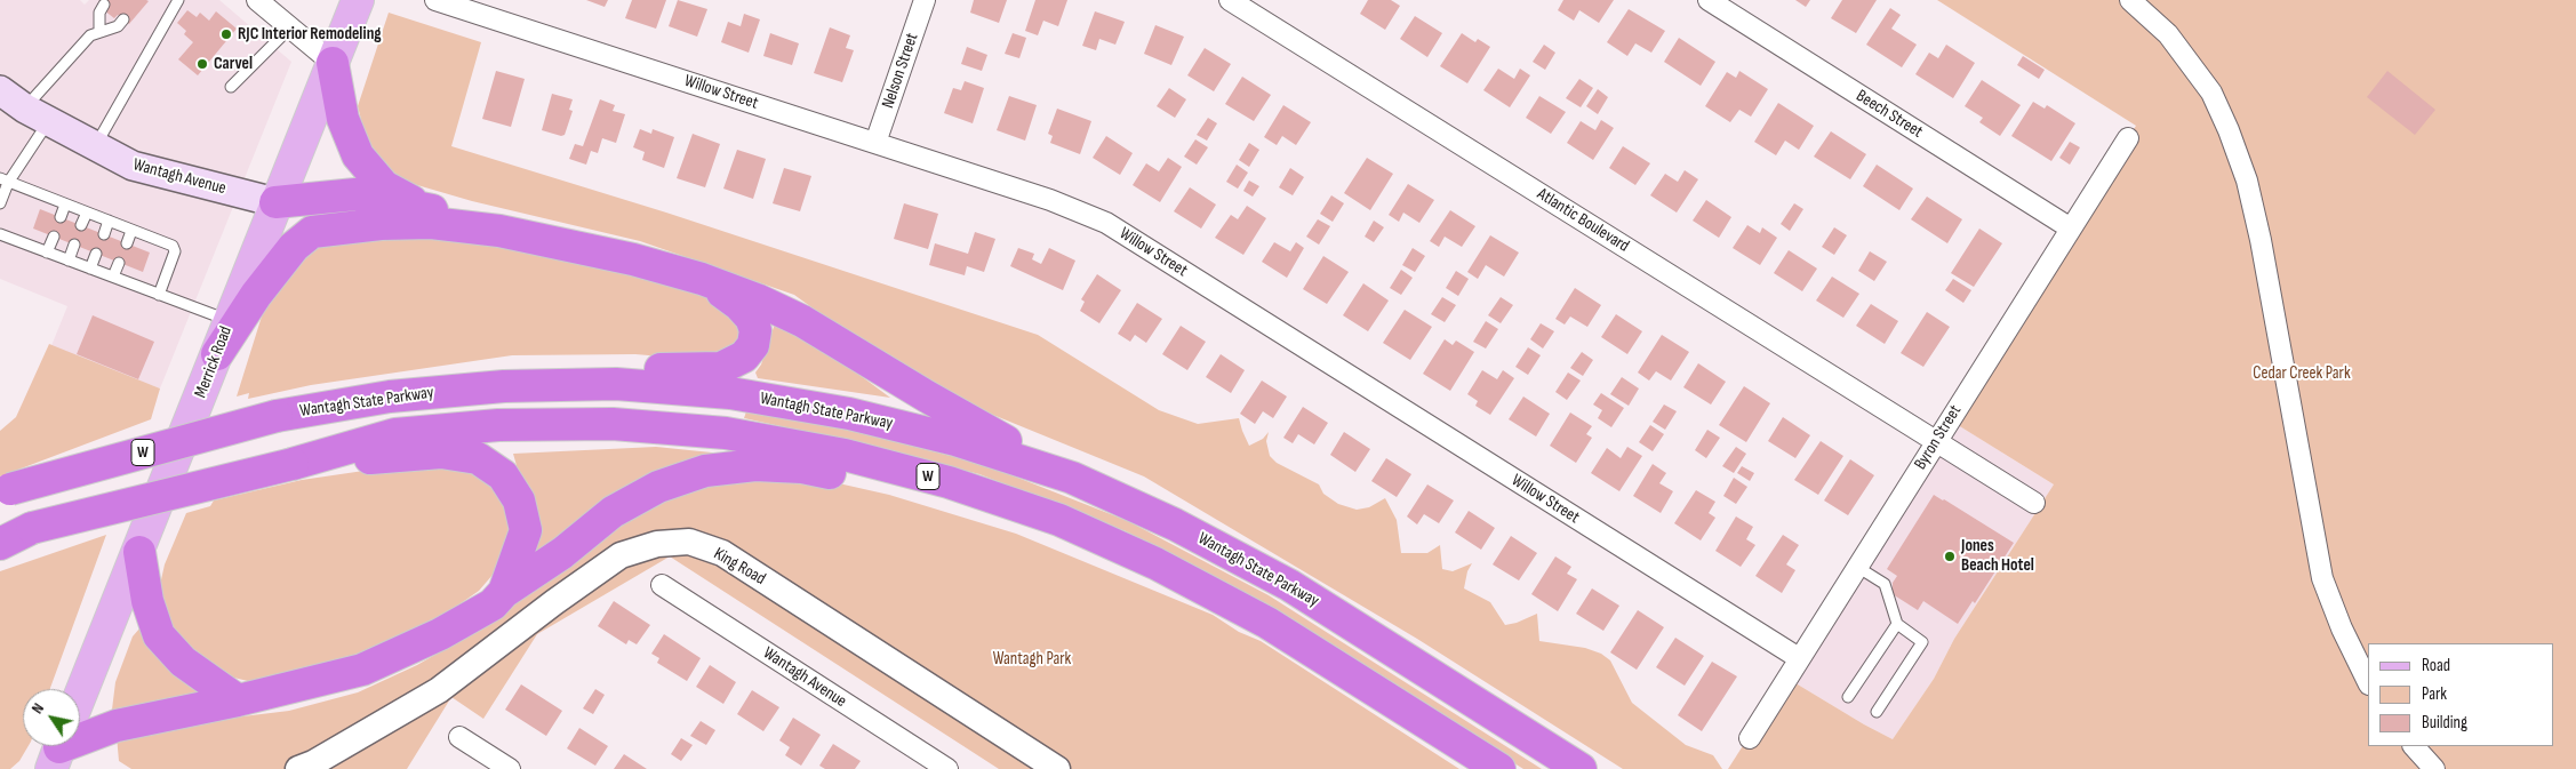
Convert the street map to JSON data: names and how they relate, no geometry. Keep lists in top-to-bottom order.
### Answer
{
  "streets": {
    "highway": ["Wantagh State Parkway", "W"],
    "main road": ["Wantagh Avenue", "Merrick Road"],
    "street": [
      "Nelson Street",
      "Willow Street",
      "Beech Street",
      "Atlantic Boulevard",
      "Byron Street",
      "King Road"
    ]
  },
  "crossings": [
    ["Nelson Street", "Willow Street"],
    ["Willow Street", "Byron Street"],
    ["Beech Street", "Byron Street"],
    ["Wantagh Avenue", "Merrick Road"],
    ["Atlantic Boulevard", "Byron Street"]
  ],
  "parks": ["Cedar Creek Park", "Wantagh Park"],
  "places": ["RJC Interior Remodeling", "Carvel", "Jones Beach Hotel"],
  "legend": ["Road", "Park", "Building"],
  "north": "top left"
}
